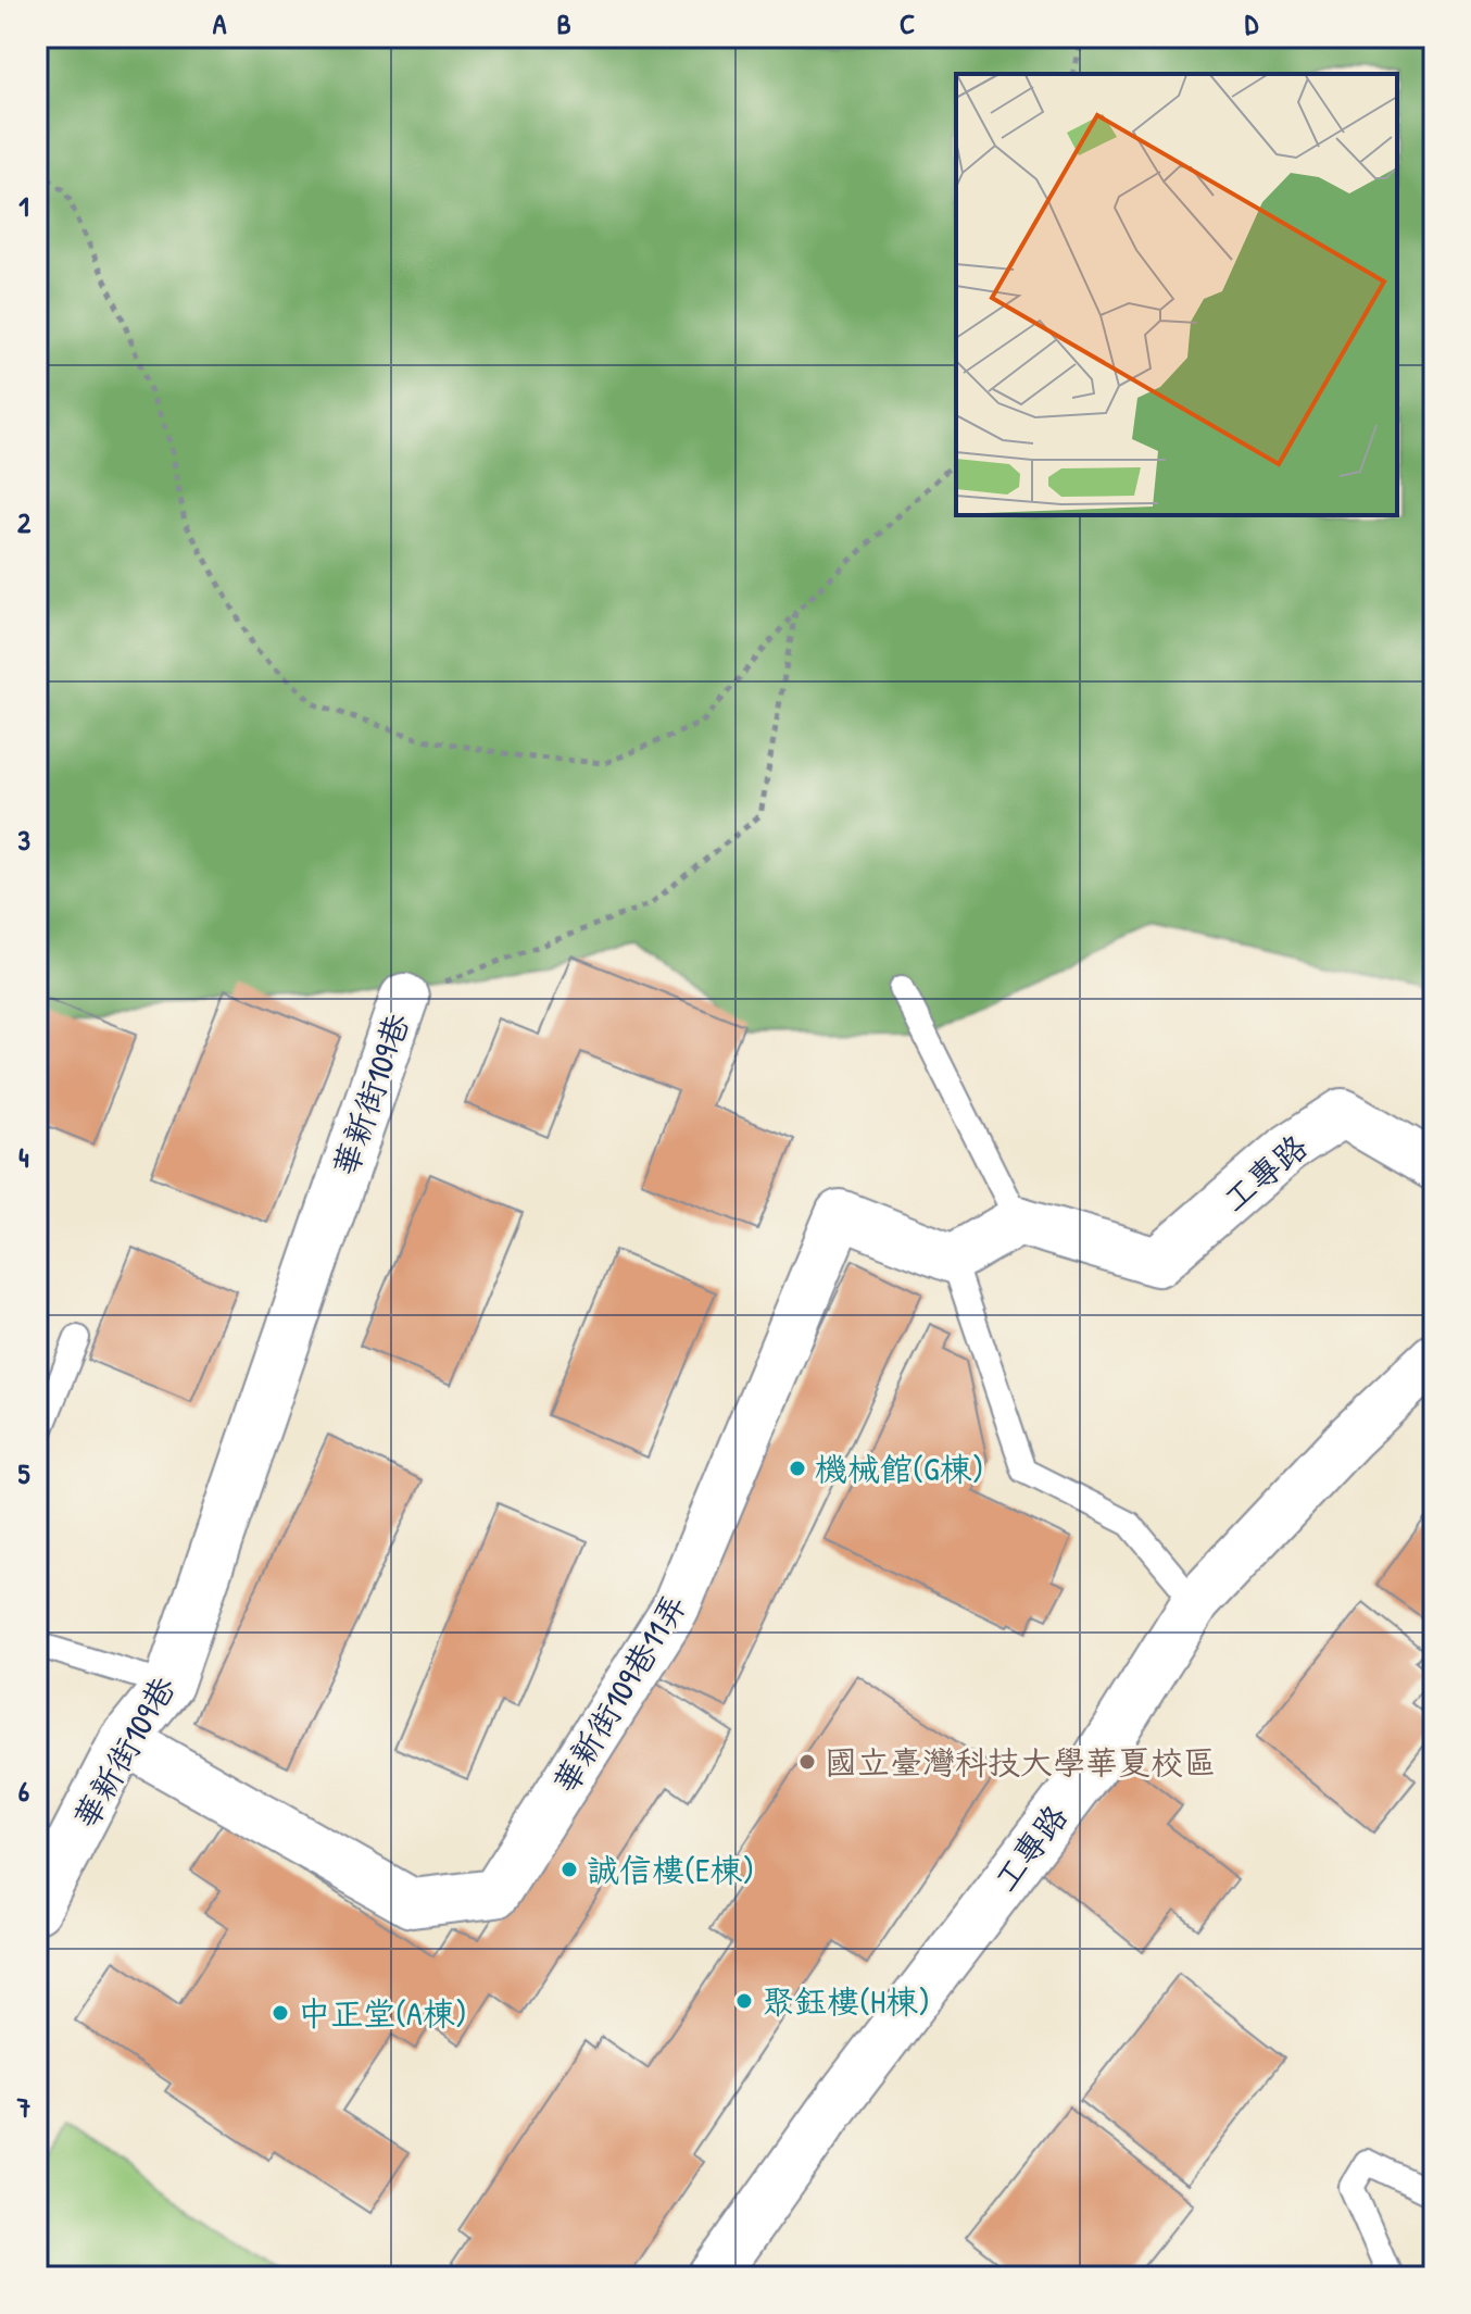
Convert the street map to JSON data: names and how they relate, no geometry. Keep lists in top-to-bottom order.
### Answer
{
  "streets": {
    "street": ["華新街109巷", "工專路", "華新街109巷11弄"]
  },
  "crossings": [
    ["華新街109巷", "華新街109巷11弄"]
  ],
  "places": [
    "機械館(G棟)",
    "國立臺灣科技大學華夏校區",
    "誠信樓(E棟)",
    "聚鈺樓(H棟)",
    "中正堂(A棟)"
  ],
  "grid": {
    "columns": [
      "A",
      "B",
      "C",
      "D"
    ],
    "rows": [
      "1",
      "2",
      "3",
      "4",
      "5",
      "6",
      "7"
    ]
  }
}
